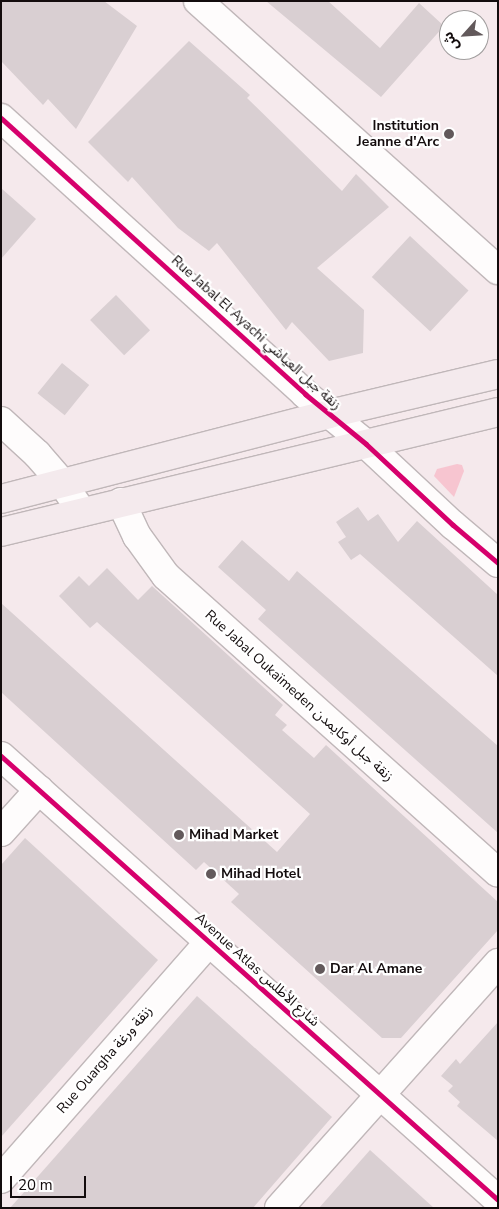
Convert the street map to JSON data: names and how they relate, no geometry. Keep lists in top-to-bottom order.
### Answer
{
  "streets": {
    "street": [
      "Rue Jabal El Ayachi زنقة جبل العياشي",
      "Rue Jabal Oukaïmeden زنقة جبل أوكايمدن",
      "Avenue Atlas شارع الأطلس",
      "Rue Ouargha زنقة ورغة"
    ]
  },
  "crossings": [
    ["Avenue Atlas شارع الأطلس", "Rue Ouargha زنقة ورغة"]
  ],
  "places": [
    "Institution Jeanne d'Arc",
    "Mihad Market",
    "Mihad Hotel",
    "Dar Al Amane"
  ],
  "scale_bar": "20 m",
  "north": "bottom left"
}
